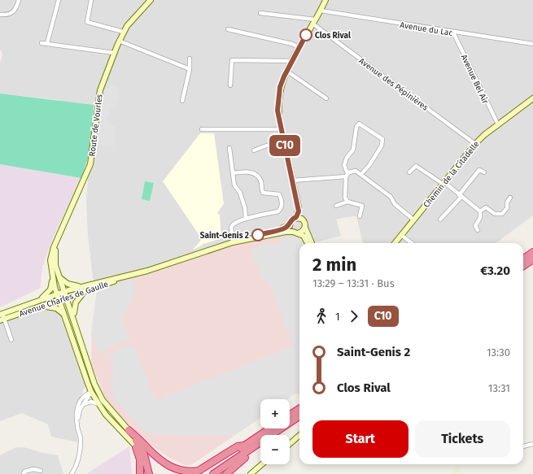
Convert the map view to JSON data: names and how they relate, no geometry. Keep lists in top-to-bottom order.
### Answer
{
  "streets": {
    "street": [
      "Avenue du Lac",
      "Avenue Bel Air",
      "Avenue des Pépinières",
      "Route de Vourles",
      "Chemin de la Citadelle",
      "Avenue Charles de Gaulle"
    ]
  },
  "crossings": [
    ["Avenue du Lac", "Avenue Bel Air"],
    ["Avenue Bel Air", "Chemin de la Citadelle"],
    ["Avenue des Pépinières", "Chemin de la Citadelle"],
    ["Route de Vourles", "Avenue Charles de Gaulle"]
  ],
  "places": ["Clos Rival", "Saint-Genis 2"],
  "lines": ["bus line C10"],
  "page": {
    "on_map": "C10",
    "heading": ["2 min", "13:29 – 13:31 · Bus", "€3.20"],
    "legs": ["1", "C10"],
    "list": [
      {
        "name": "Saint-Genis 2",
        "value": "13:30"
      },
      {
        "name": "Clos Rival",
        "value": "13:31"
      }
    ],
    "map_buttons": ["+", "−"],
    "buttons": ["Start", "Tickets"]
  }
}
